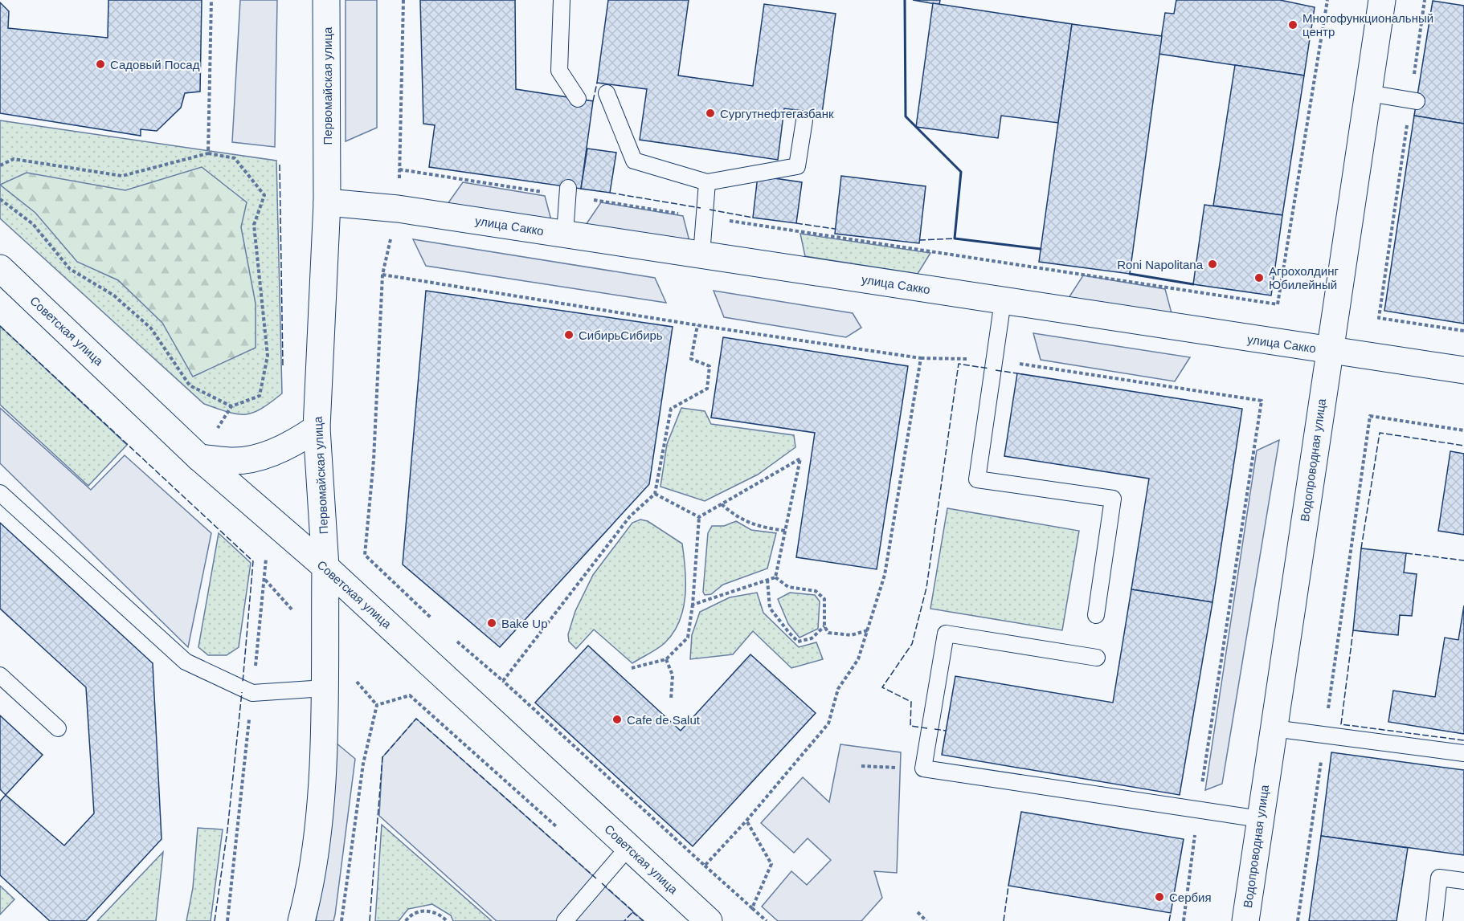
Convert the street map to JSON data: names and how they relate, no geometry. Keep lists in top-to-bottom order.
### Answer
{
  "streets": {
    "street": [
      "Первомайская улица",
      "улица Сакко",
      "Советская улица",
      "Водопроводная улица"
    ]
  },
  "crossings": [
    ["Первомайская улица", "улица Сакко"],
    ["Первомайская улица", "Советская улица"],
    ["улица Сакко", "Водопроводная улица"]
  ],
  "places": [
    "Многофункциональный центр",
    "Садовый Посад",
    "Сургутнефтегазбанк",
    "Roni Napolitana",
    "Агрохолдинг Юбилейный",
    "СибирьСибирь",
    "Bake Up",
    "Cafe de Salut",
    "Сербия"
  ]
}
